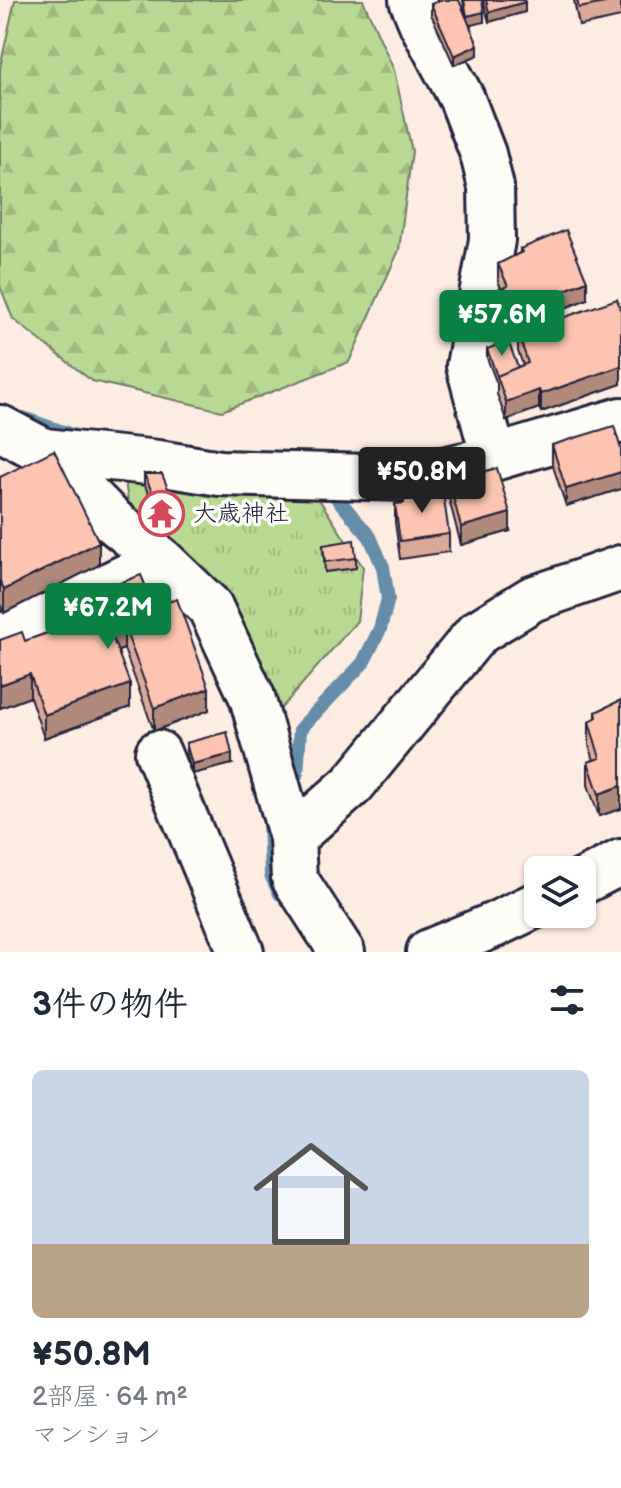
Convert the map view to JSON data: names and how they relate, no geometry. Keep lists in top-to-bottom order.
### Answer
{
  "places": {
    "temple": ["大歳神社"]
  },
  "page": {
    "price": ["¥57.6M", "¥50.8M", "¥67.2M"],
    "heading": "3件の物件",
    "list": [
      {
        "name": "¥50.8M",
        "note": "2部屋 · 64 m² · マンション"
      }
    ]
  }
}
